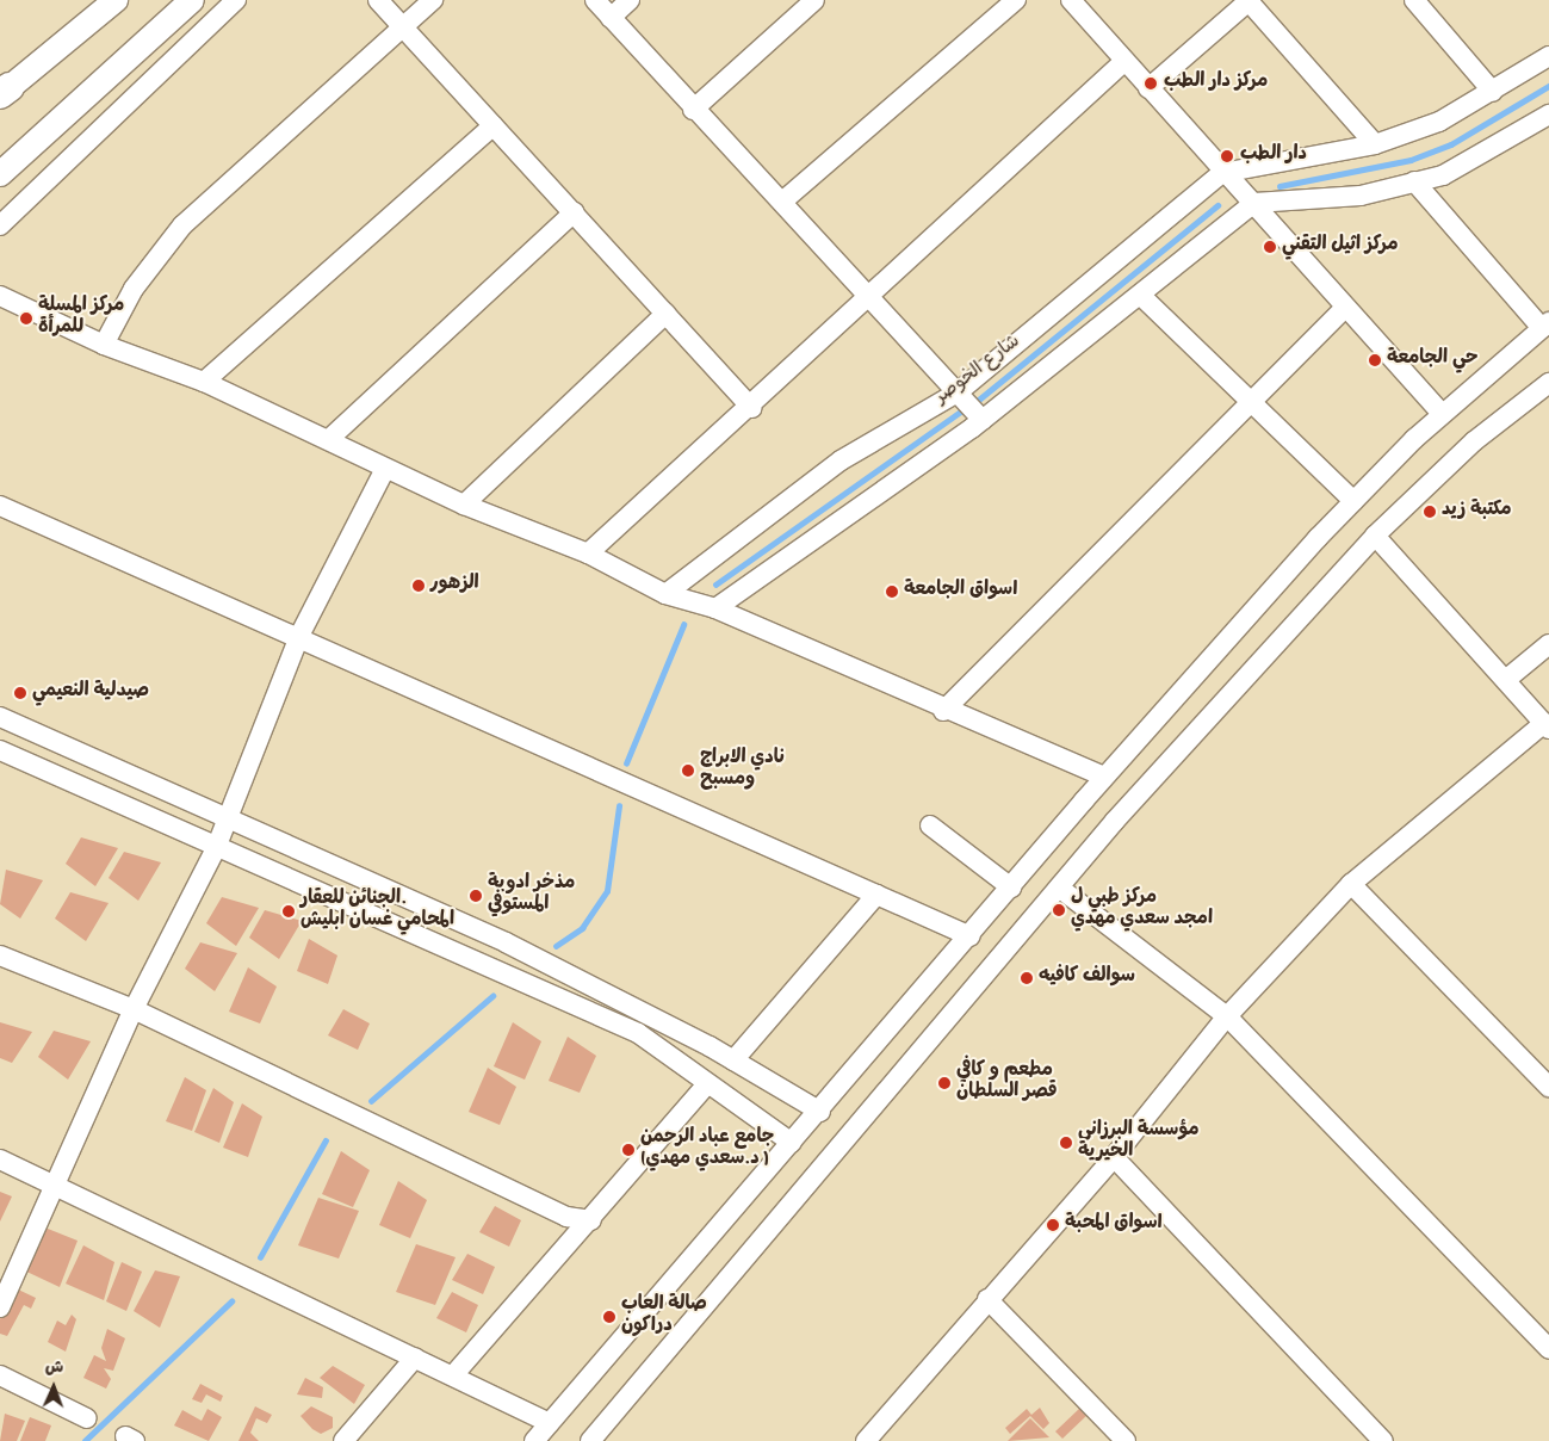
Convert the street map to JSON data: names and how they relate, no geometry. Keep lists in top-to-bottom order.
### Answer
{
  "streets": {
    "street": ["شارع الخوصر"]
  },
  "places": [
    "مركز دار الطب",
    "دار الطب",
    "مركز اثيل التقني",
    "مركز المسلة للمرأة",
    "حي الجامعة",
    "مكتبة زيد",
    "الزهور",
    "اسواق الجامعة",
    "صيدلية النعيمي",
    "نادي الابراج ومسبح",
    "مذخر ادویة المستوفي",
    "مركز طبي ل امجد سعدي مهدي",
    "الجنائن للعقار. المحامي غسان ابليش",
    "سوالف كافيه",
    "مطعم و كافي قصر السلطان",
    "مؤسسة البرزاني الخيرية",
    "جامع عباد الرحمن (د.سعدي مهدي )",
    "اسواق المحبة",
    "صالة العاب دراكون"
  ],
  "north": "top"
}
